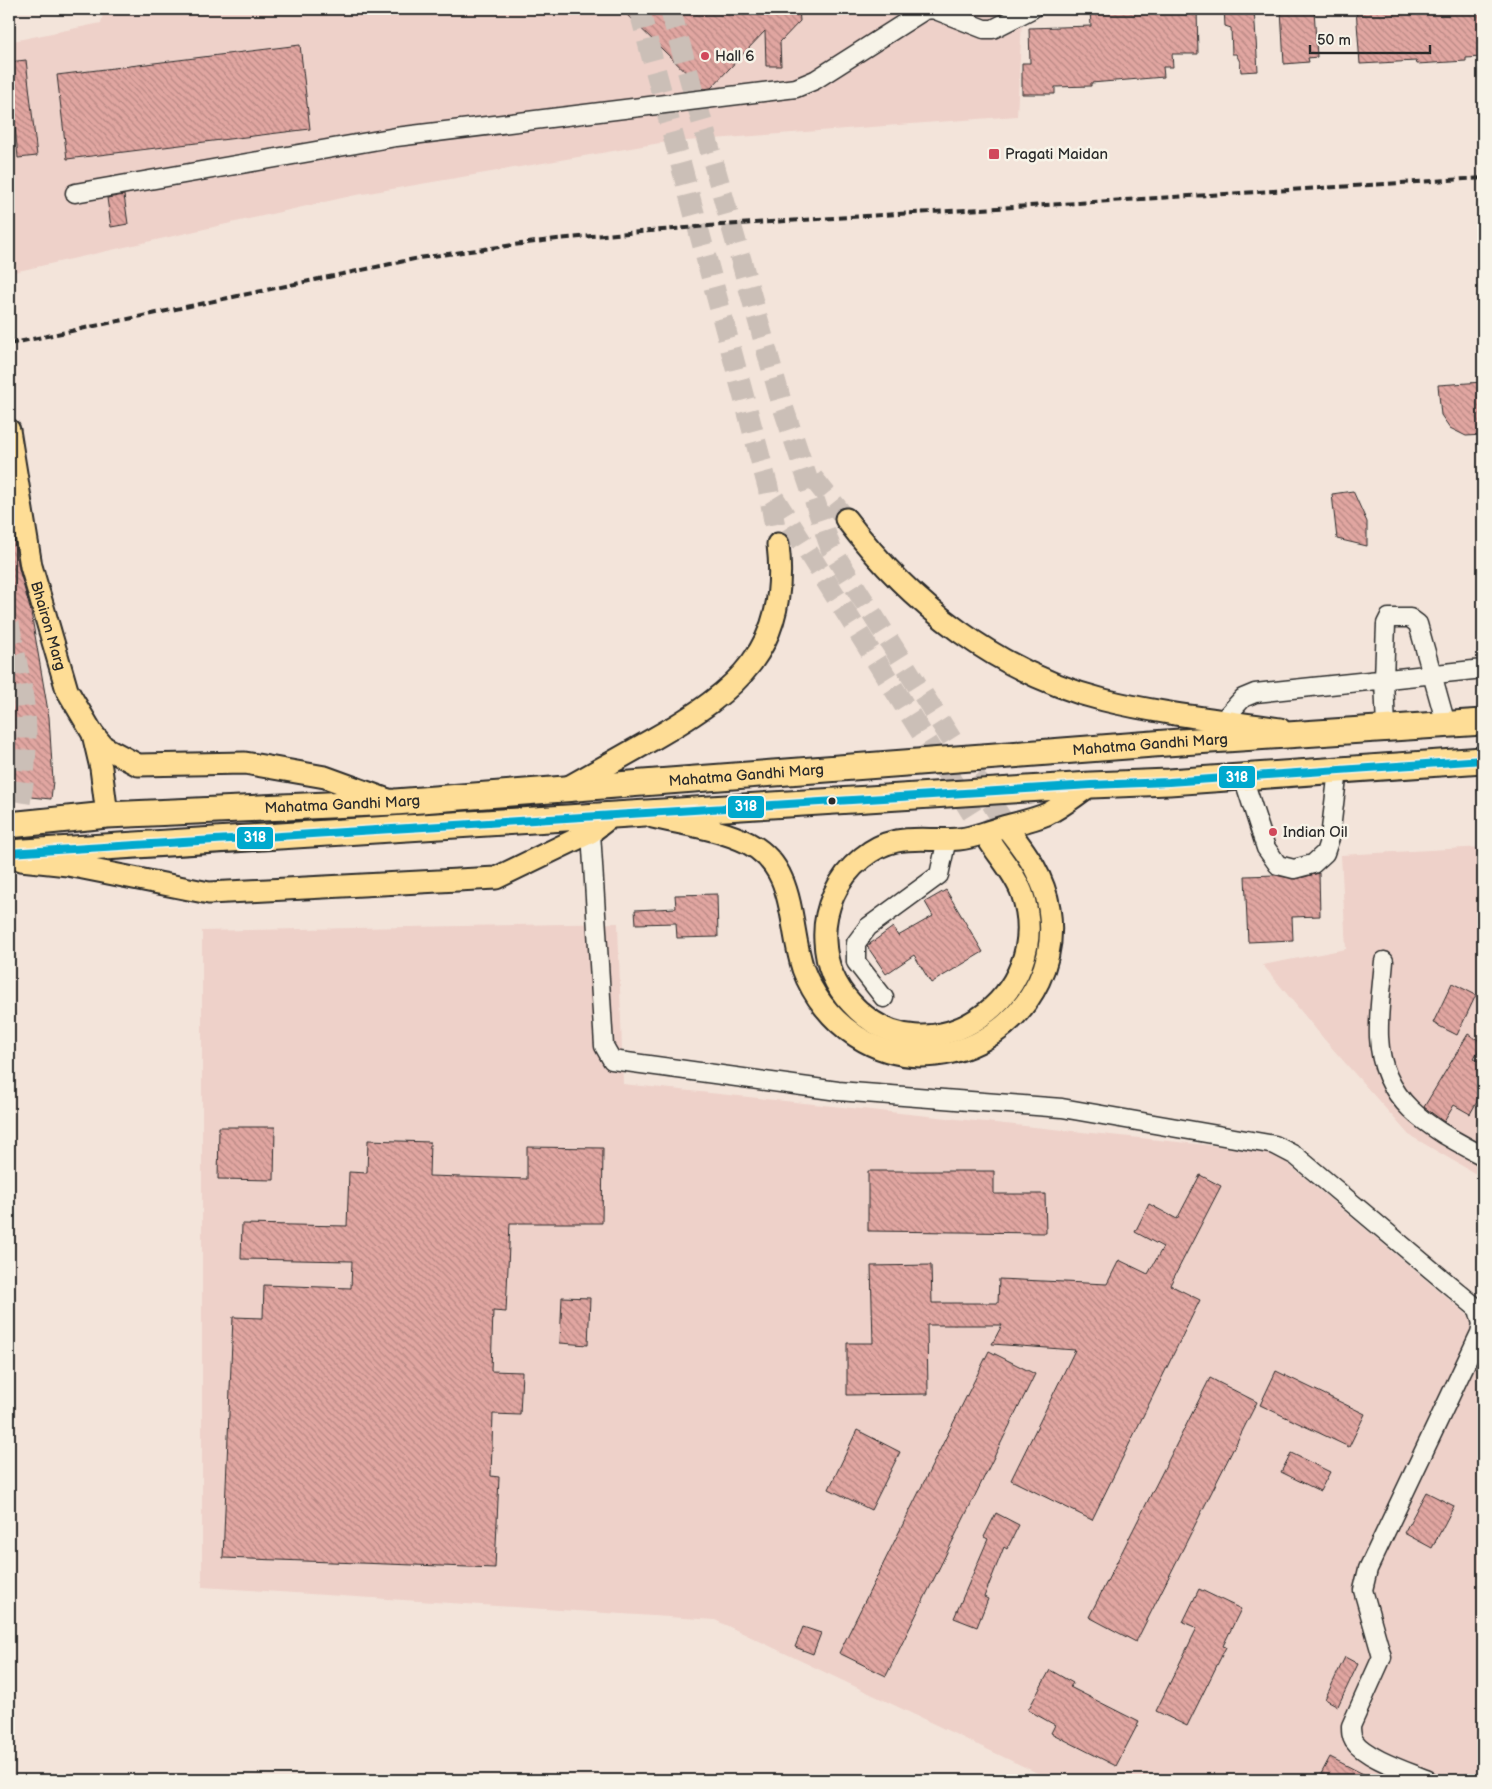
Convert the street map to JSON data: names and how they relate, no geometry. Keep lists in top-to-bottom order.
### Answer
{
  "streets": {
    "highway": ["Mahatma Gandhi Marg"],
    "main road": ["Bhairon Marg"]
  },
  "crossings": [
    ["Bhairon Marg", "Mahatma Gandhi Marg"]
  ],
  "places": {
    "other": ["Hall 6", "Indian Oil"],
    "transit": ["Pragati Maidan"]
  },
  "lines": ["transit line 318"],
  "scale_bar": "50 m"
}
